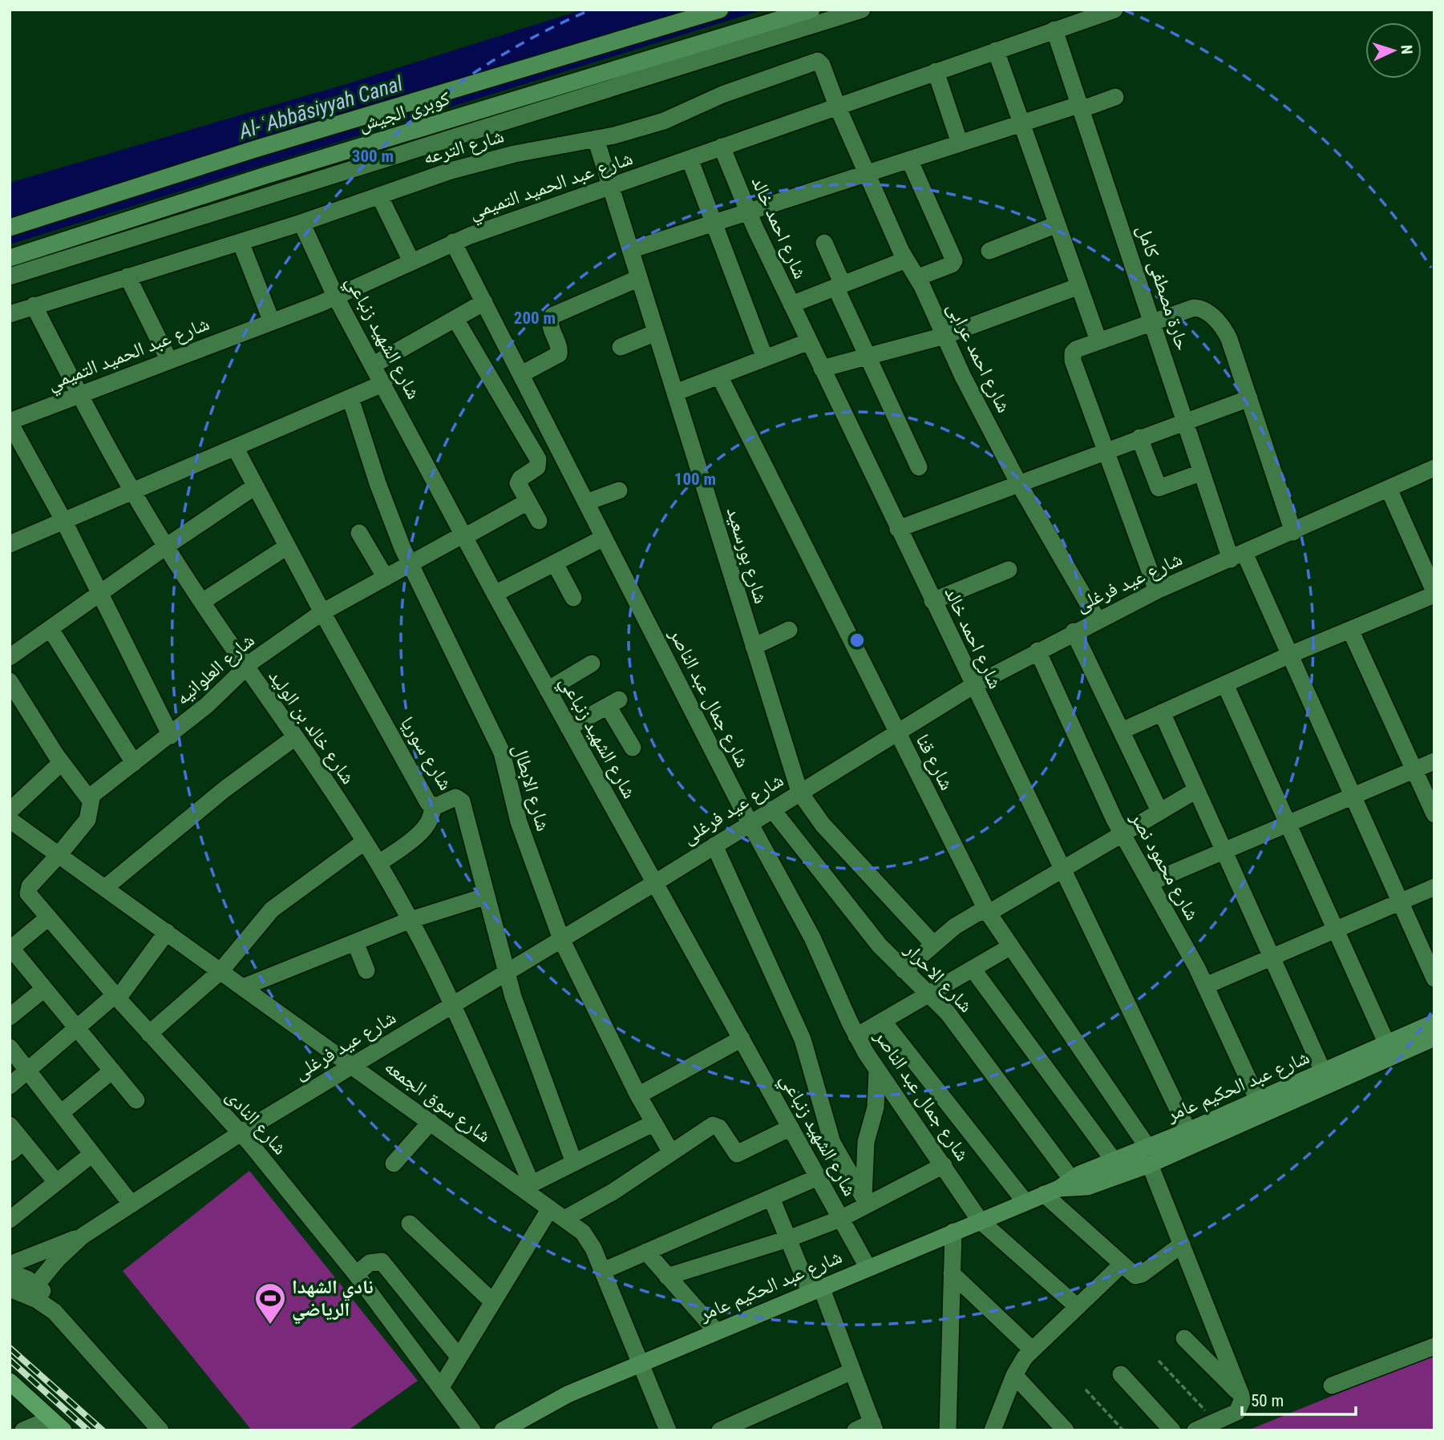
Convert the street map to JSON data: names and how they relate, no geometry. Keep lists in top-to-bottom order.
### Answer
{
  "streets": {
    "main road": ["كوبرى الجيش", "شارع عبد الحكيم عامر"],
    "street": [
      "شارع الترعه",
      "شارع عبد الحميد التميمي",
      "شارع احمد خالد",
      "حارة مصطفى كامل",
      "شارع الشهيد زنباعي",
      "شارع احمد عرابى",
      "شارع بورسعيد",
      "شارع عيد فرغلى",
      "شارع العلوانيه",
      "شارع جمال عبد الناصر",
      "شارع خالد بن الوليد",
      "شارع سوريا",
      "شارع قنا",
      "شارع الابطال",
      "شارع محمود نصر",
      "شارع الاحرار",
      "شارع سوق الجمعه",
      "شارع النادى"
    ]
  },
  "crossings": [
    ["شارع الترعه", "شارع عبد الحميد التميمي"],
    ["شارع الترعه", "شارع الشهيد زنباعي"],
    ["شارع الترعه", "شارع احمد عرابى"],
    ["شارع الترعه", "شارع بورسعيد"],
    ["شارع الترعه", "شارع خالد بن الوليد"],
    ["شارع عبد الحميد التميمي", "شارع احمد خالد"],
    ["شارع عبد الحميد التميمي", "حارة مصطفى كامل"],
    ["شارع عبد الحميد التميمي", "شارع الشهيد زنباعي"],
    ["شارع عبد الحميد التميمي", "شارع احمد عرابى"],
    ["شارع عبد الحميد التميمي", "شارع بورسعيد"],
    ["شارع عبد الحميد التميمي", "شارع جمال عبد الناصر"],
    ["شارع عبد الحميد التميمي", "شارع خالد بن الوليد"],
    ["شارع احمد خالد", "شارع عيد فرغلى"],
    ["شارع احمد خالد", "شارع عبد الحكيم عامر"],
    ["حارة مصطفى كامل", "شارع عيد فرغلى"],
    ["شارع الشهيد زنباعي", "شارع عيد فرغلى"],
    ["شارع الشهيد زنباعي", "شارع العلوانيه"],
    ["شارع الشهيد زنباعي", "شارع عبد الحكيم عامر"],
    ["شارع احمد عرابى", "شارع عيد فرغلى"],
    ["شارع بورسعيد", "شارع عيد فرغلى"],
    ["شارع عيد فرغلى", "شارع جمال عبد الناصر"],
    ["شارع عيد فرغلى", "شارع خالد بن الوليد"],
    ["شارع عيد فرغلى", "شارع سوريا"],
    ["شارع عيد فرغلى", "شارع قنا"],
    ["شارع عيد فرغلى", "شارع الابطال"],
    ["شارع عيد فرغلى", "شارع محمود نصر"],
    ["شارع عيد فرغلى", "شارع الاحرار"],
    ["شارع عيد فرغلى", "شارع سوق الجمعه"],
    ["شارع عيد فرغلى", "شارع النادى"],
    ["شارع العلوانيه", "شارع خالد بن الوليد"],
    ["شارع العلوانيه", "شارع سوريا"],
    ["شارع العلوانيه", "شارع الابطال"],
    ["شارع جمال عبد الناصر", "شارع عبد الحكيم عامر"],
    ["شارع خالد بن الوليد", "شارع سوق الجمعه"],
    ["شارع قنا", "شارع عبد الحكيم عامر"],
    ["شارع محمود نصر", "شارع عبد الحكيم عامر"],
    ["شارع الاحرار", "شارع عبد الحكيم عامر"],
    ["شارع عبد الحكيم عامر", "شارع سوق الجمعه"],
    ["شارع سوق الجمعه", "شارع النادى"]
  ],
  "water": ["Al-ʿAbbāsiyyah Canal"],
  "places": {
    "sports": ["نادي الشهدا الرياضي"]
  },
  "scale_bar": "50 m",
  "north": "right",
  "rings": ["300 m", "200 m", "100 m"]
}
